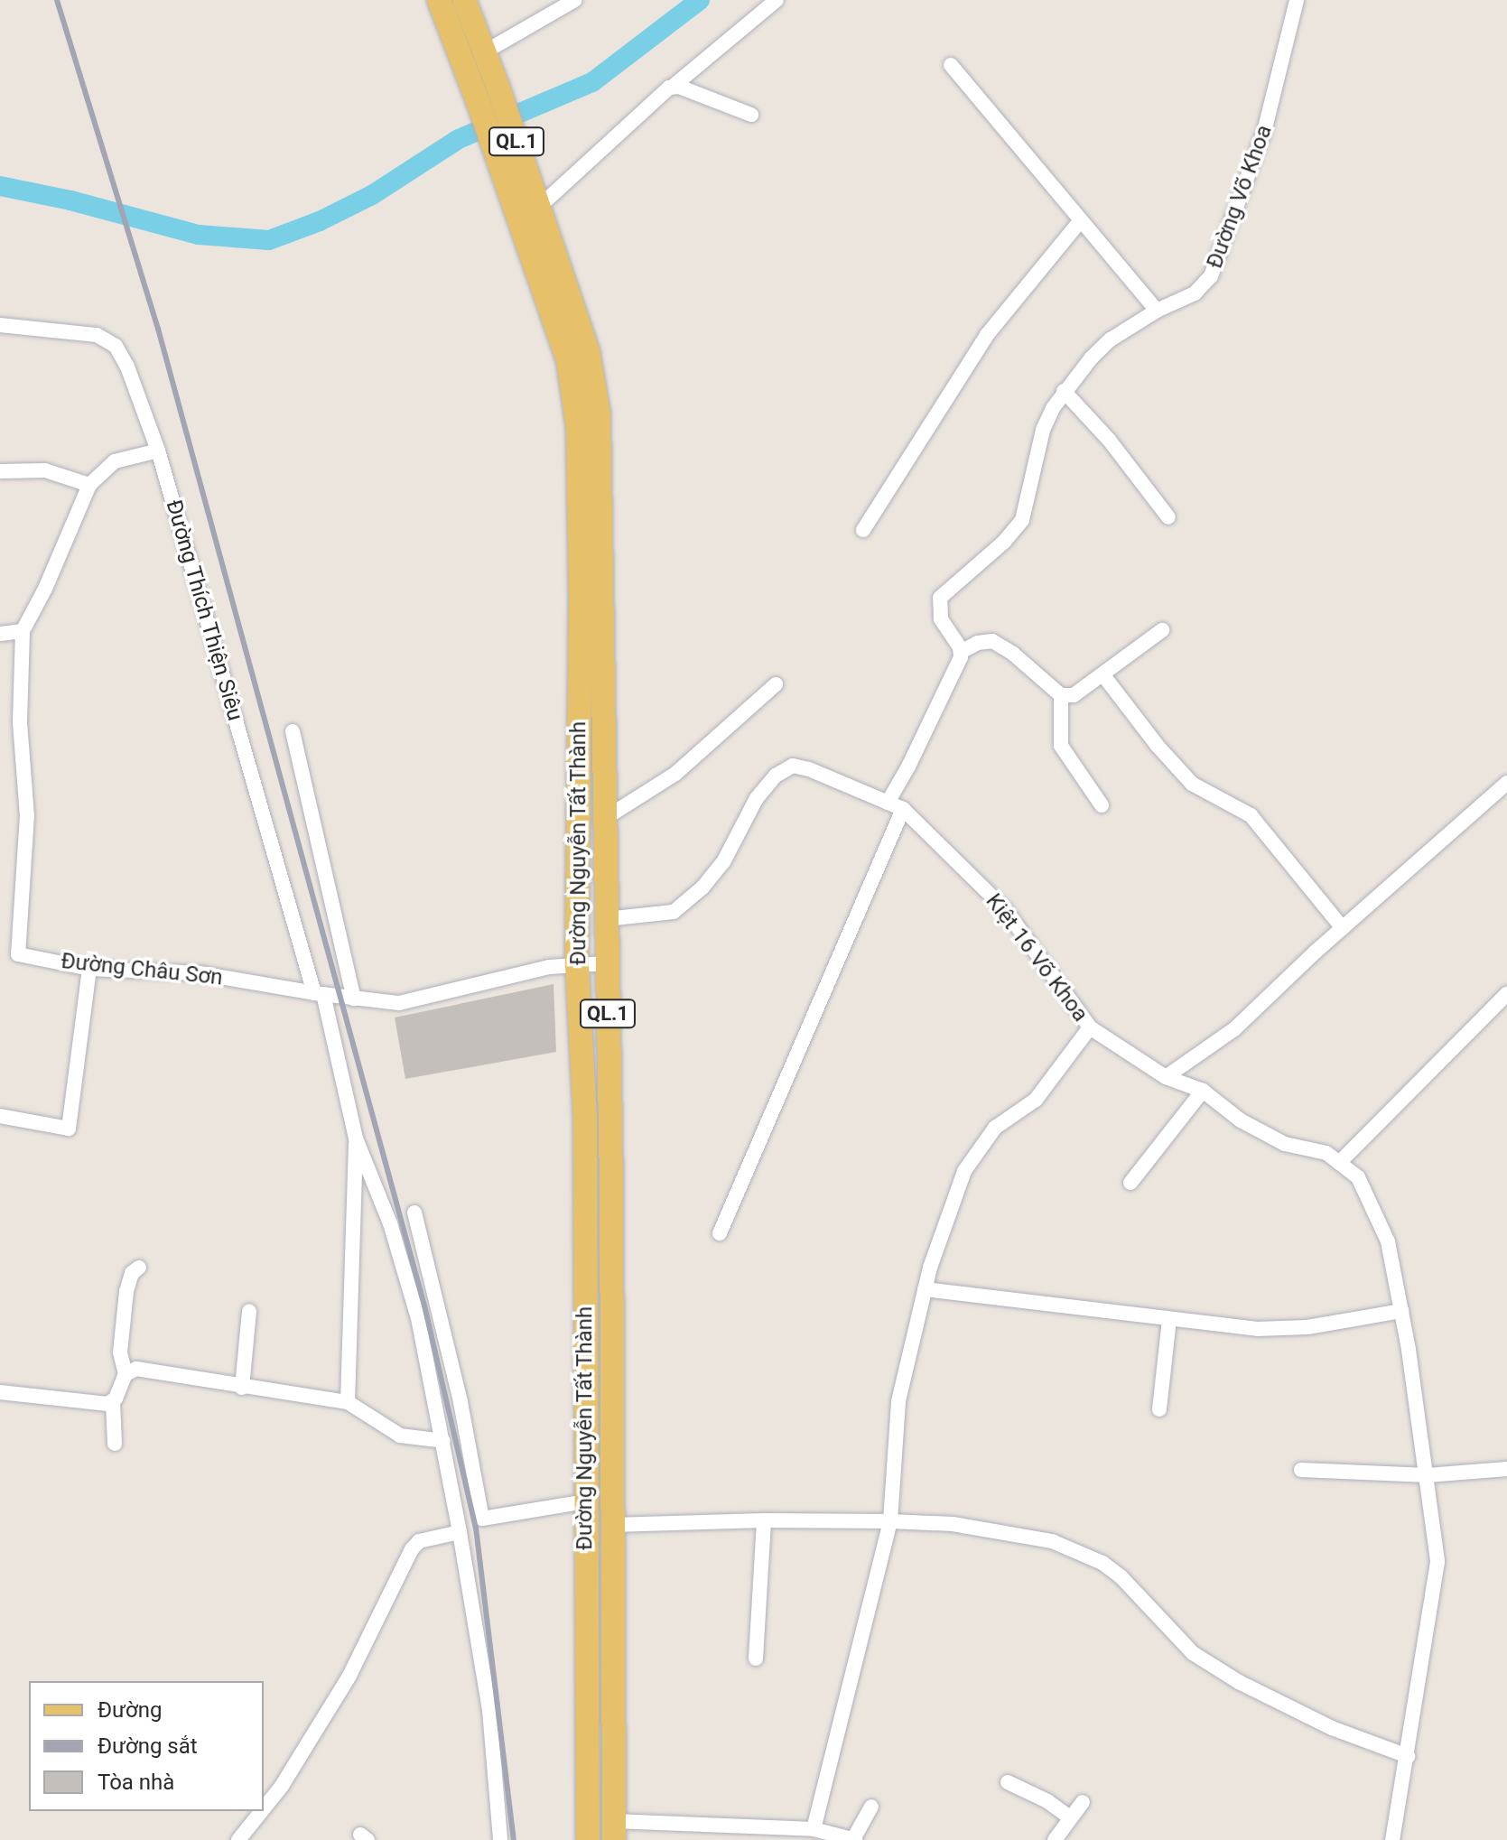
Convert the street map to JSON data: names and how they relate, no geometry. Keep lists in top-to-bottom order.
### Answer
{
  "streets": {
    "main road": ["QL.1", "Đường Nguyễn Tất Thành"],
    "street": [
      "Đường Võ Khoa",
      "Đường Thích Thiện Siêu",
      "Kiệt 16 Võ Khoa",
      "Đường Châu Sơn"
    ]
  },
  "crossings": [
    ["Đường Thích Thiện Siêu", "Đường Châu Sơn"],
    ["Đường Nguyễn Tất Thành", "Đường Châu Sơn"]
  ],
  "legend": ["Đường", "Đường sắt", "Tòa nhà"]
}
